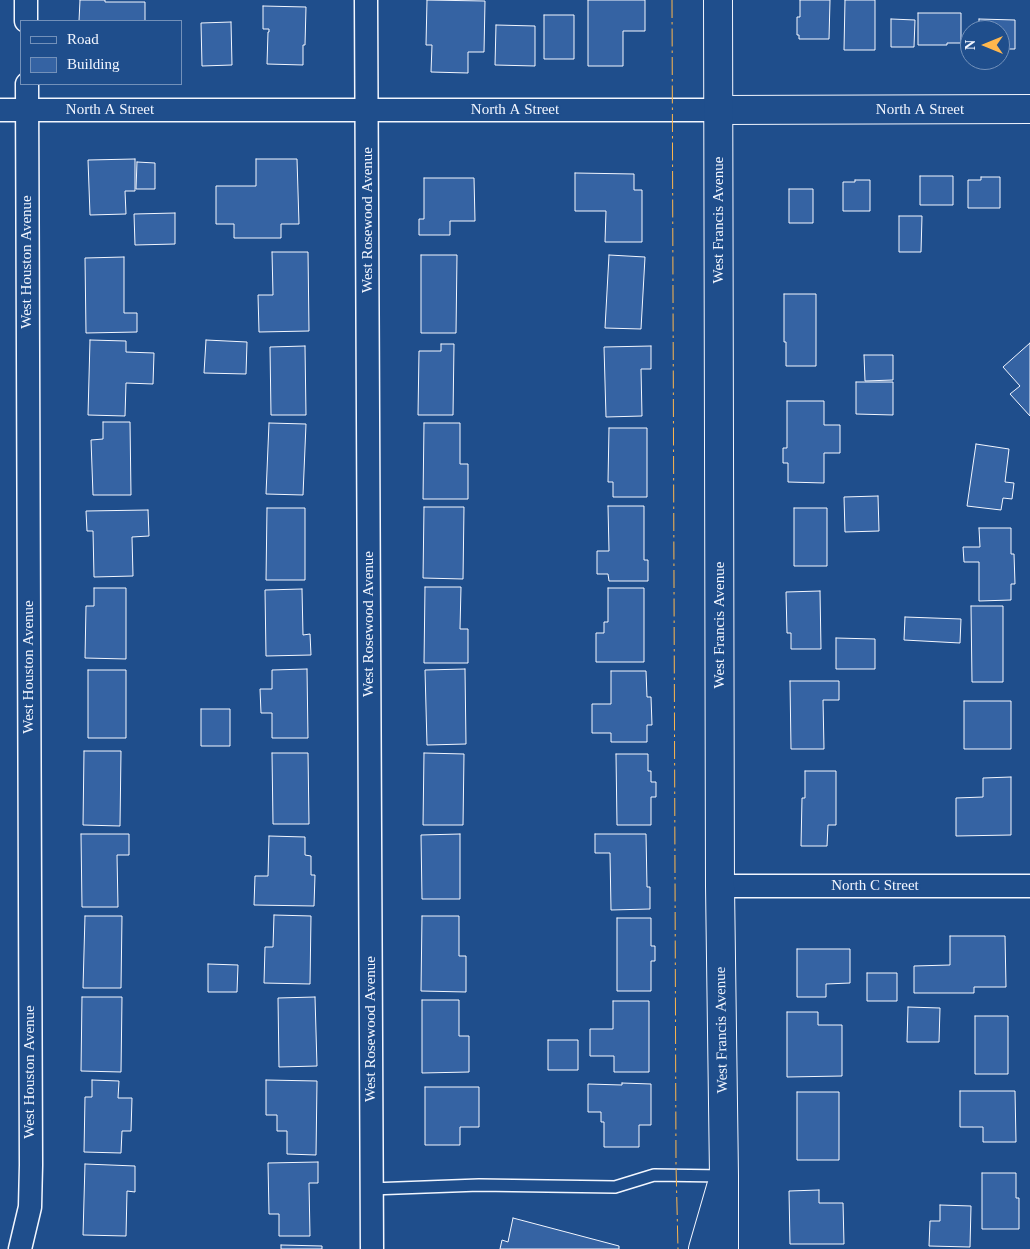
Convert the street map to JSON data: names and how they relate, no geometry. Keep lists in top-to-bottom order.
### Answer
{
  "streets": {
    "main road": ["North A Street", "West Francis Avenue"],
    "street": ["West Rosewood Avenue", "West Houston Avenue", "North C Street"]
  },
  "crossings": [
    ["North A Street", "West Rosewood Avenue"],
    ["North A Street", "West Francis Avenue"],
    ["North A Street", "West Houston Avenue"],
    ["West Francis Avenue", "North C Street"]
  ],
  "legend": ["Road", "Building"],
  "north": "left"
}
